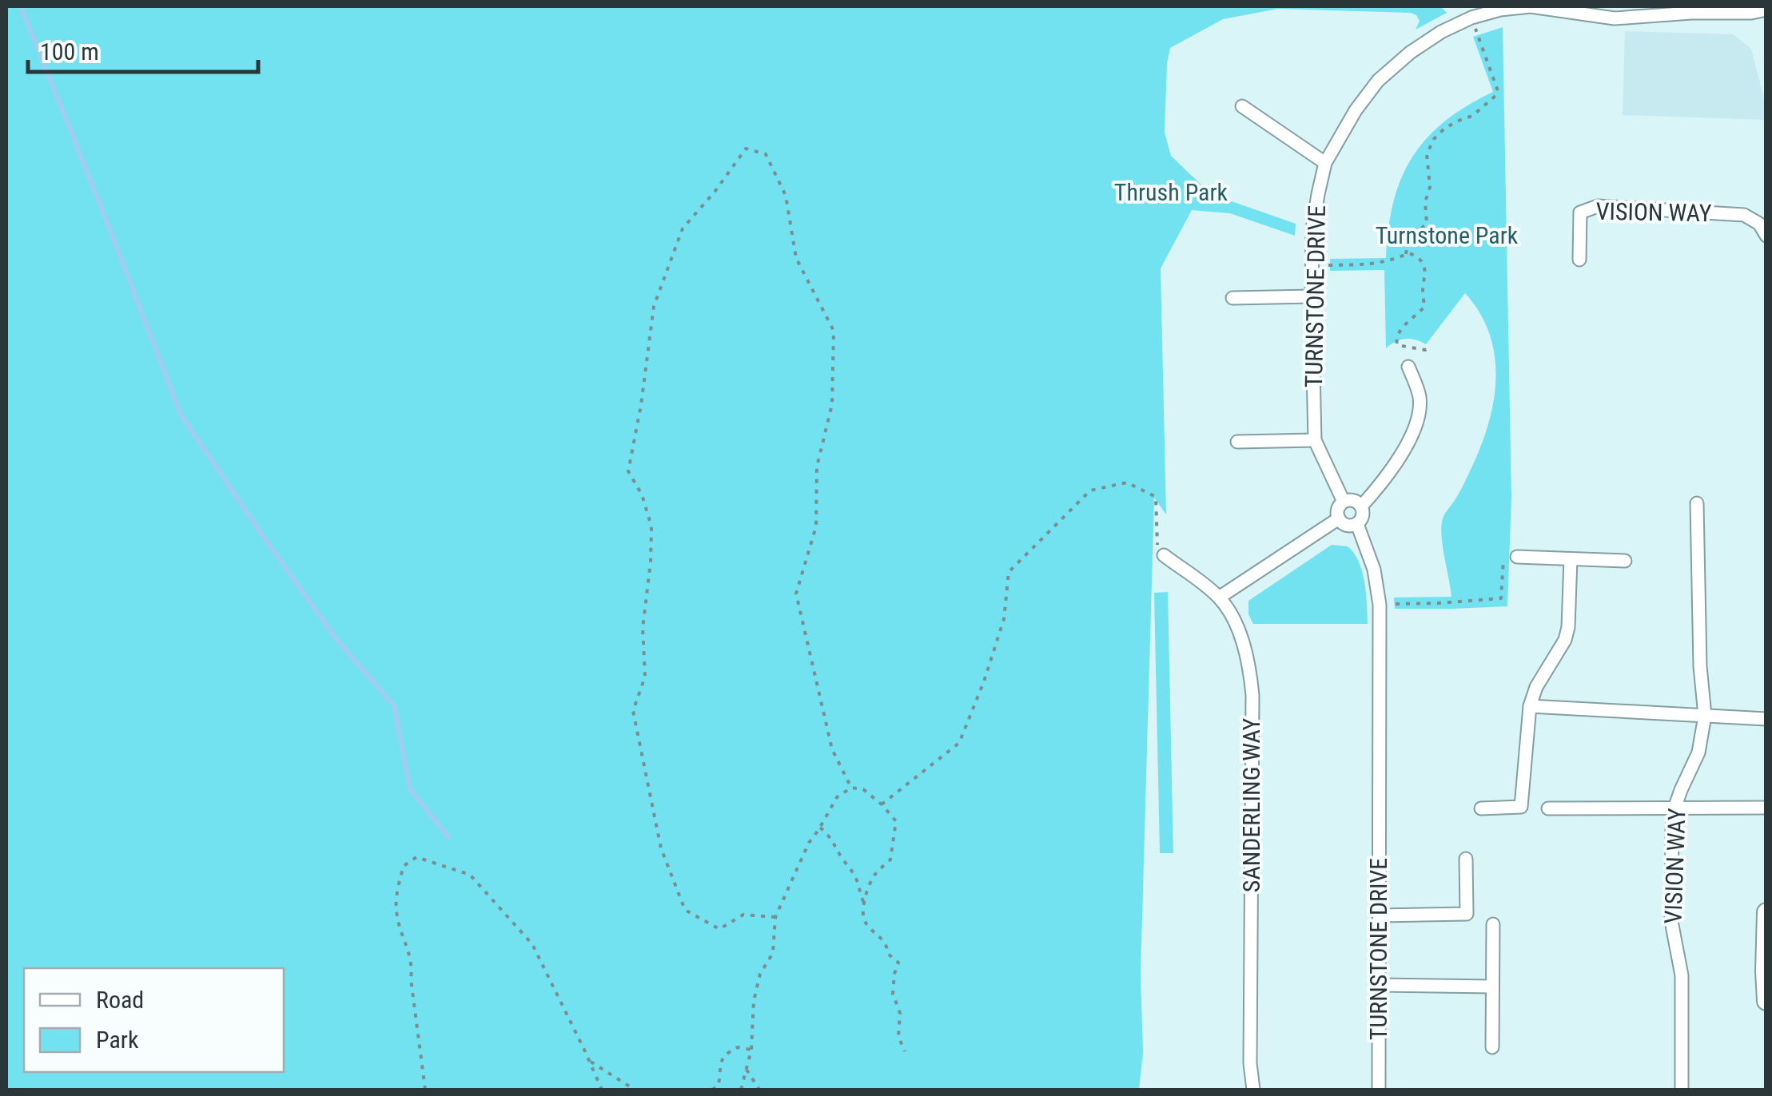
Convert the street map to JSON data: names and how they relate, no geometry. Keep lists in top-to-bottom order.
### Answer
{
  "streets": {
    "street": ["VISION WAY", "TURNSTONE DRIVE", "SANDERLING WAY"]
  },
  "parks": ["Thrush Park", "Turnstone Park"],
  "legend": ["Road", "Park"],
  "scale_bar": "100 m"
}
